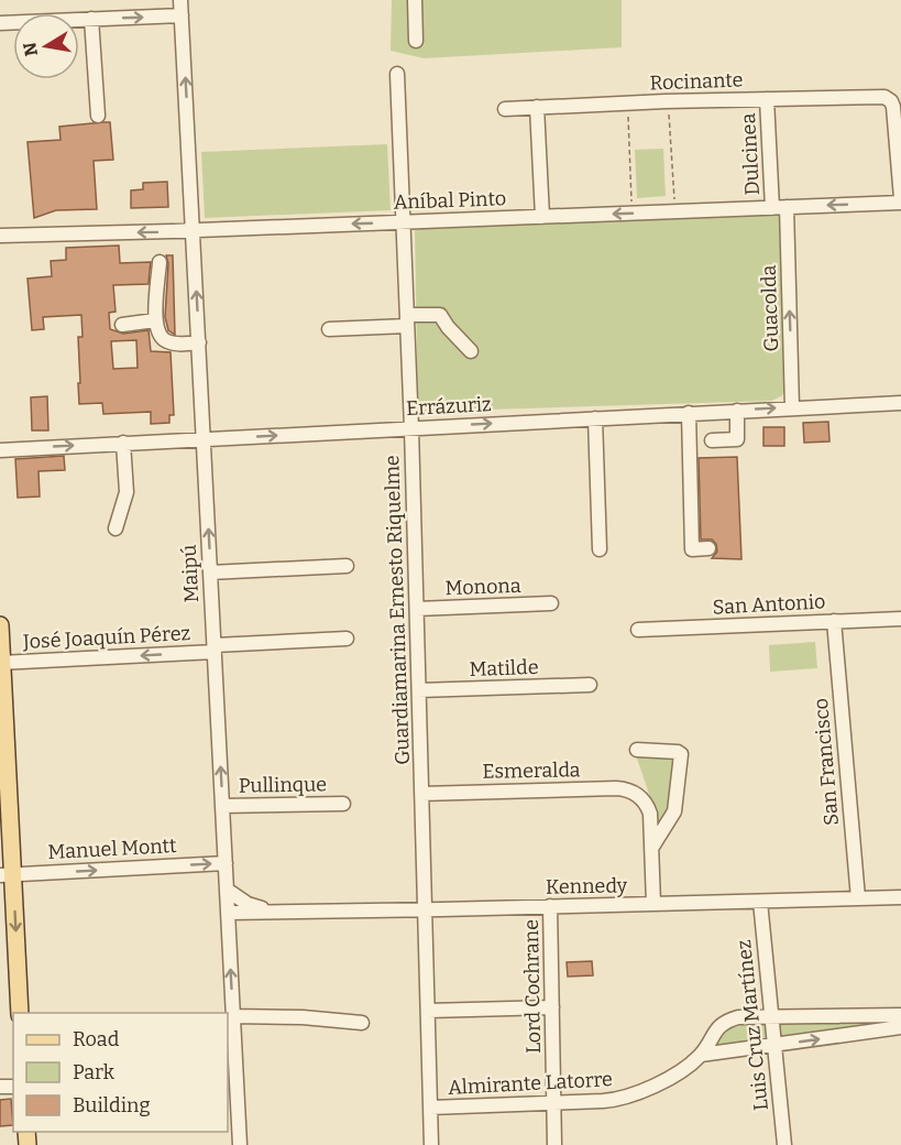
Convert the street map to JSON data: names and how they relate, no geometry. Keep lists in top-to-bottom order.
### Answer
{
  "streets": {
    "street": [
      "Rocinante",
      "Dulcinea",
      "Aníbal Pinto",
      "Guacolda",
      "Errázuriz",
      "Maipú",
      "Monona",
      "San Antonio",
      "Guardiamarina Ernesto Riquelme",
      "José Joaquín Pérez",
      "Matilde",
      "San Francisco",
      "Esmeralda",
      "Pullinque",
      "Manuel Montt",
      "Kennedy",
      "Lord Cochrane",
      "Luis Cruz Martínez",
      "Almirante Latorre"
    ]
  },
  "crossings": [
    ["Rocinante", "Dulcinea"],
    ["Rocinante", "Aníbal Pinto"],
    ["Dulcinea", "Aníbal Pinto"],
    ["Dulcinea", "Guacolda"],
    ["Aníbal Pinto", "Guacolda"],
    ["Aníbal Pinto", "Maipú"],
    ["Aníbal Pinto", "Guardiamarina Ernesto Riquelme"],
    ["Guacolda", "Errázuriz"],
    ["Errázuriz", "Maipú"],
    ["Errázuriz", "Guardiamarina Ernesto Riquelme"],
    ["Maipú", "José Joaquín Pérez"],
    ["Maipú", "Pullinque"],
    ["Maipú", "Manuel Montt"],
    ["Maipú", "Kennedy"],
    ["Monona", "Guardiamarina Ernesto Riquelme"],
    ["San Antonio", "San Francisco"],
    ["Guardiamarina Ernesto Riquelme", "Matilde"],
    ["Guardiamarina Ernesto Riquelme", "Esmeralda"],
    ["Guardiamarina Ernesto Riquelme", "Kennedy"],
    ["Guardiamarina Ernesto Riquelme", "Almirante Latorre"],
    ["San Francisco", "Kennedy"],
    ["Kennedy", "Lord Cochrane"],
    ["Kennedy", "Luis Cruz Martínez"],
    ["Lord Cochrane", "Almirante Latorre"],
    ["Luis Cruz Martínez", "Almirante Latorre"]
  ],
  "one_way": [
    "Aníbal Pinto",
    "Guacolda",
    "Errázuriz",
    "José Joaquín Pérez",
    "Manuel Montt"
  ],
  "legend": ["Road", "Park", "Building"],
  "north": "left"
}
